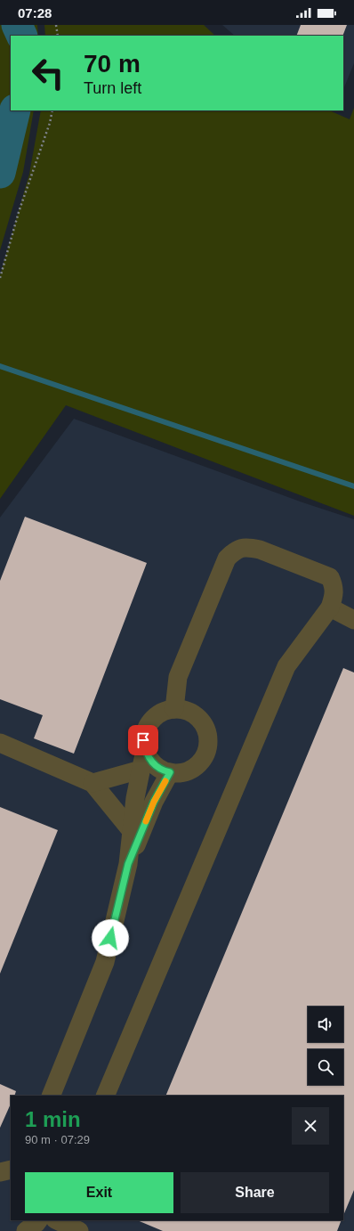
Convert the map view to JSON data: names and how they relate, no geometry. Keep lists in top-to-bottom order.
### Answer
{
  "page": {
    "status": "07:28",
    "turn": ["70 m", "Turn left"],
    "heading": ["1 min", "90 m · 07:29"],
    "buttons": ["Exit", "Share"]
  }
}
